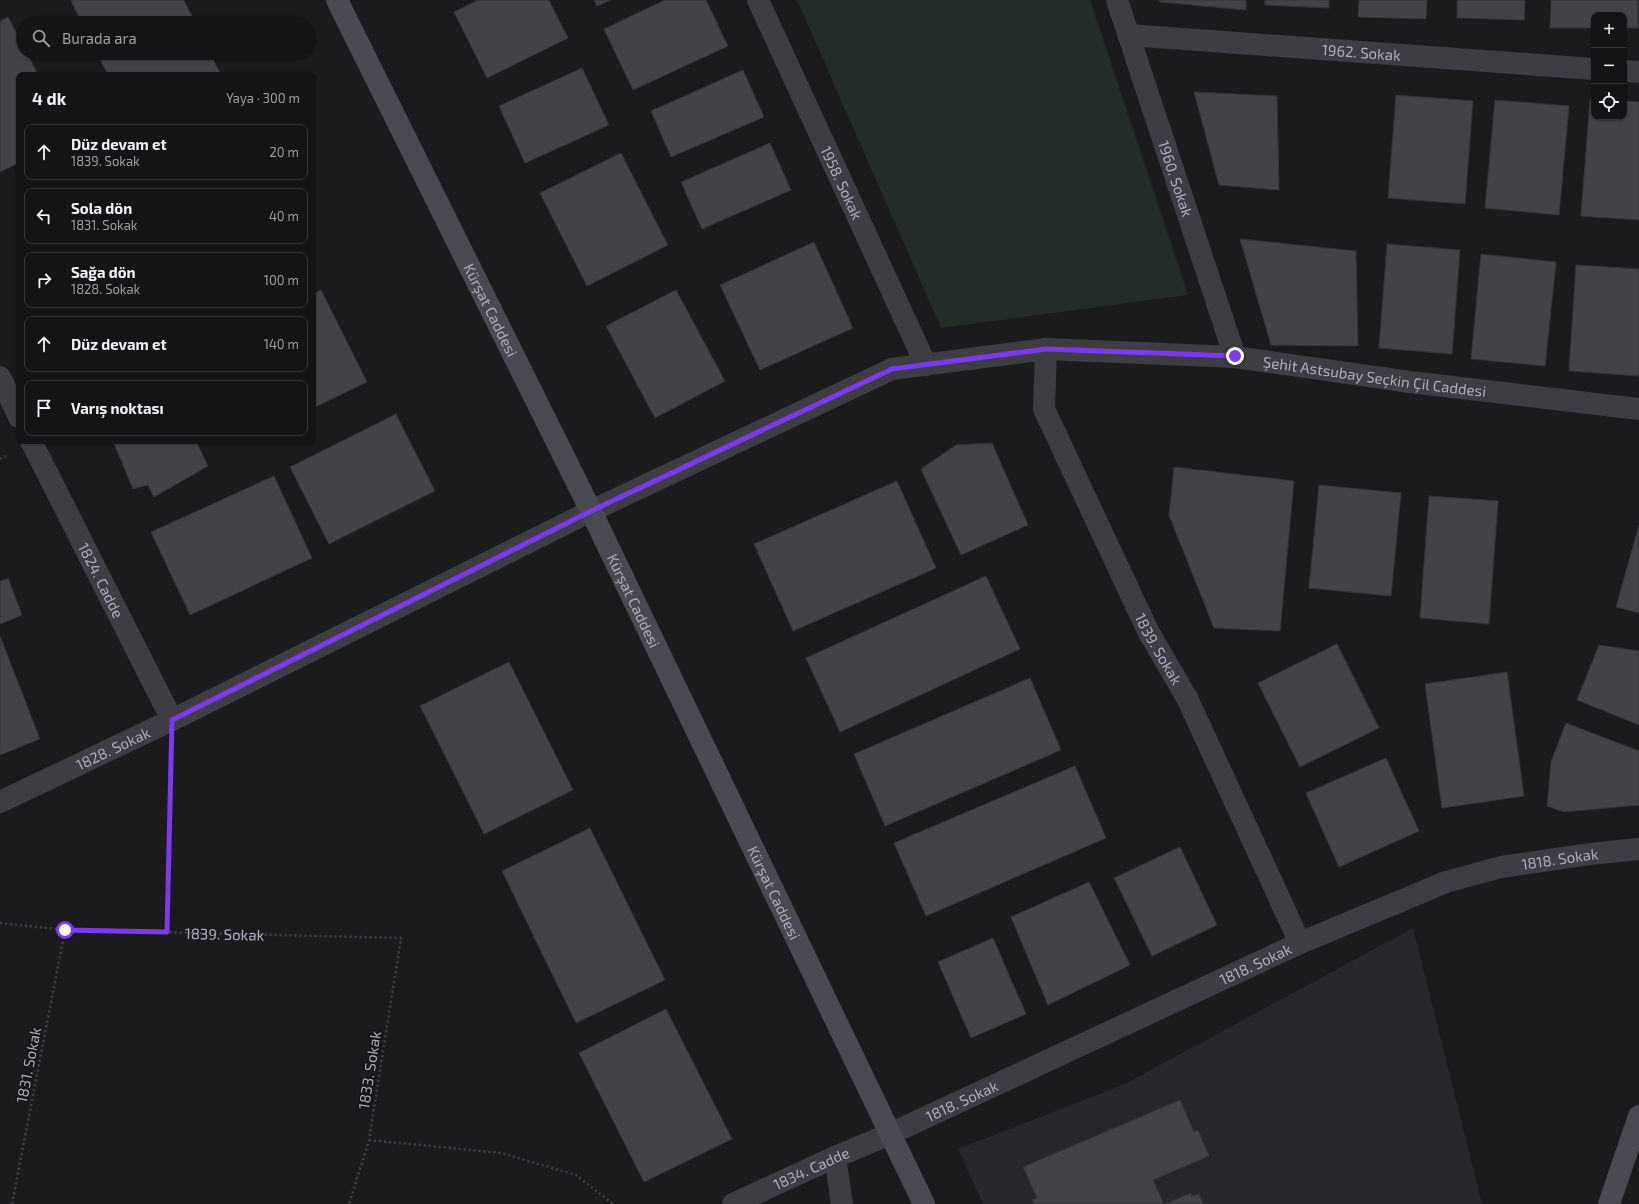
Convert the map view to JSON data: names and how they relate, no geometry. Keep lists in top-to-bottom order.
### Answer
{
  "streets": {
    "street": [
      "1962. Sokak",
      "1960. Sokak",
      "1958. Sokak",
      "Kürşat Caddesi",
      "Şehit Astsubay Seçkin Çil Caddesi",
      "1824. Cadde",
      "1839. Sokak",
      "1828. Sokak",
      "1818. Sokak",
      "1834. Cadde"
    ],
    "path": ["1831. Sokak", "1833. Sokak"]
  },
  "crossings": [
    ["1962. Sokak", "1960. Sokak"],
    ["1960. Sokak", "Şehit Astsubay Seçkin Çil Caddesi"],
    ["1958. Sokak", "Şehit Astsubay Seçkin Çil Caddesi"],
    ["Kürşat Caddesi", "Şehit Astsubay Seçkin Çil Caddesi"],
    ["Kürşat Caddesi", "1828. Sokak"],
    ["Kürşat Caddesi", "1818. Sokak"],
    ["Kürşat Caddesi", "1834. Cadde"],
    ["Şehit Astsubay Seçkin Çil Caddesi", "1839. Sokak"],
    ["Şehit Astsubay Seçkin Çil Caddesi", "1828. Sokak"],
    ["1824. Cadde", "1828. Sokak"],
    ["1839. Sokak", "1818. Sokak"],
    ["1839. Sokak", "1831. Sokak"],
    ["1839. Sokak", "1833. Sokak"],
    ["1818. Sokak", "1834. Cadde"]
  ],
  "page": {
    "map_buttons": ["+", "−"],
    "search": "Burada ara",
    "heading": ["4 dk", "Yaya · 300 m"],
    "list": [
      ["Düz devam et", "1839. Sokak", "20 m"],
      ["Sola dön", "1831. Sokak", "40 m"],
      ["Sağa dön", "1828. Sokak", "100 m"],
      ["Düz devam et", "140 m"],
      "Varış noktası"
    ]
  }
}
